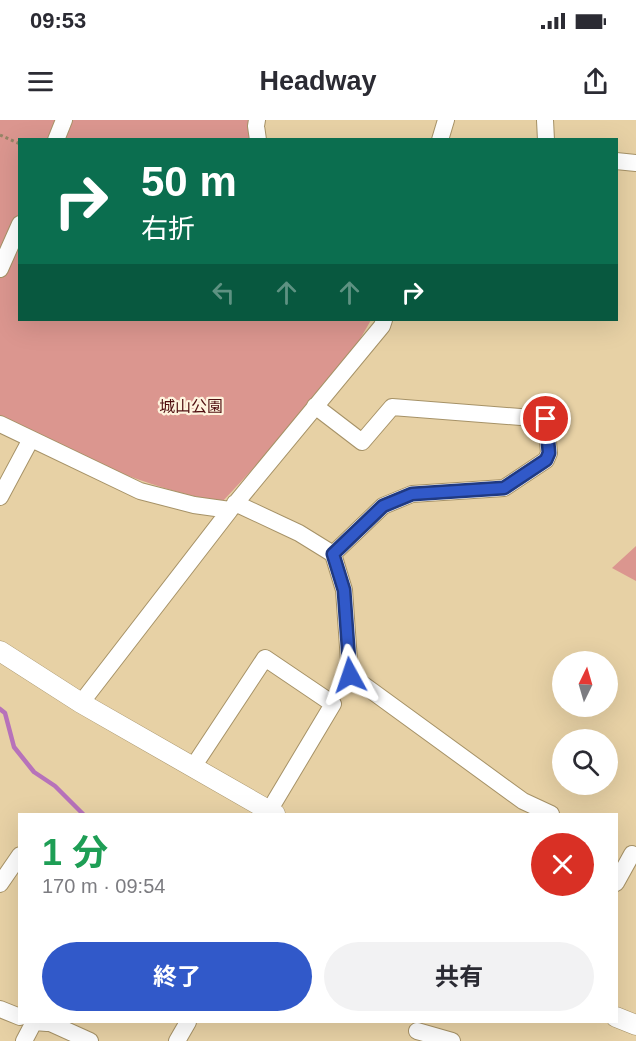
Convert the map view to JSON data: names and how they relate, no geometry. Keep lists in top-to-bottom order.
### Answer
{
  "parks": ["城山公園"],
  "north": "top",
  "page": {
    "status": "09:53",
    "header": "Headway",
    "turn": ["50 m", "右折"],
    "heading": ["1 分", "170 m · 09:54"],
    "buttons": ["終了", "共有"]
  }
}
